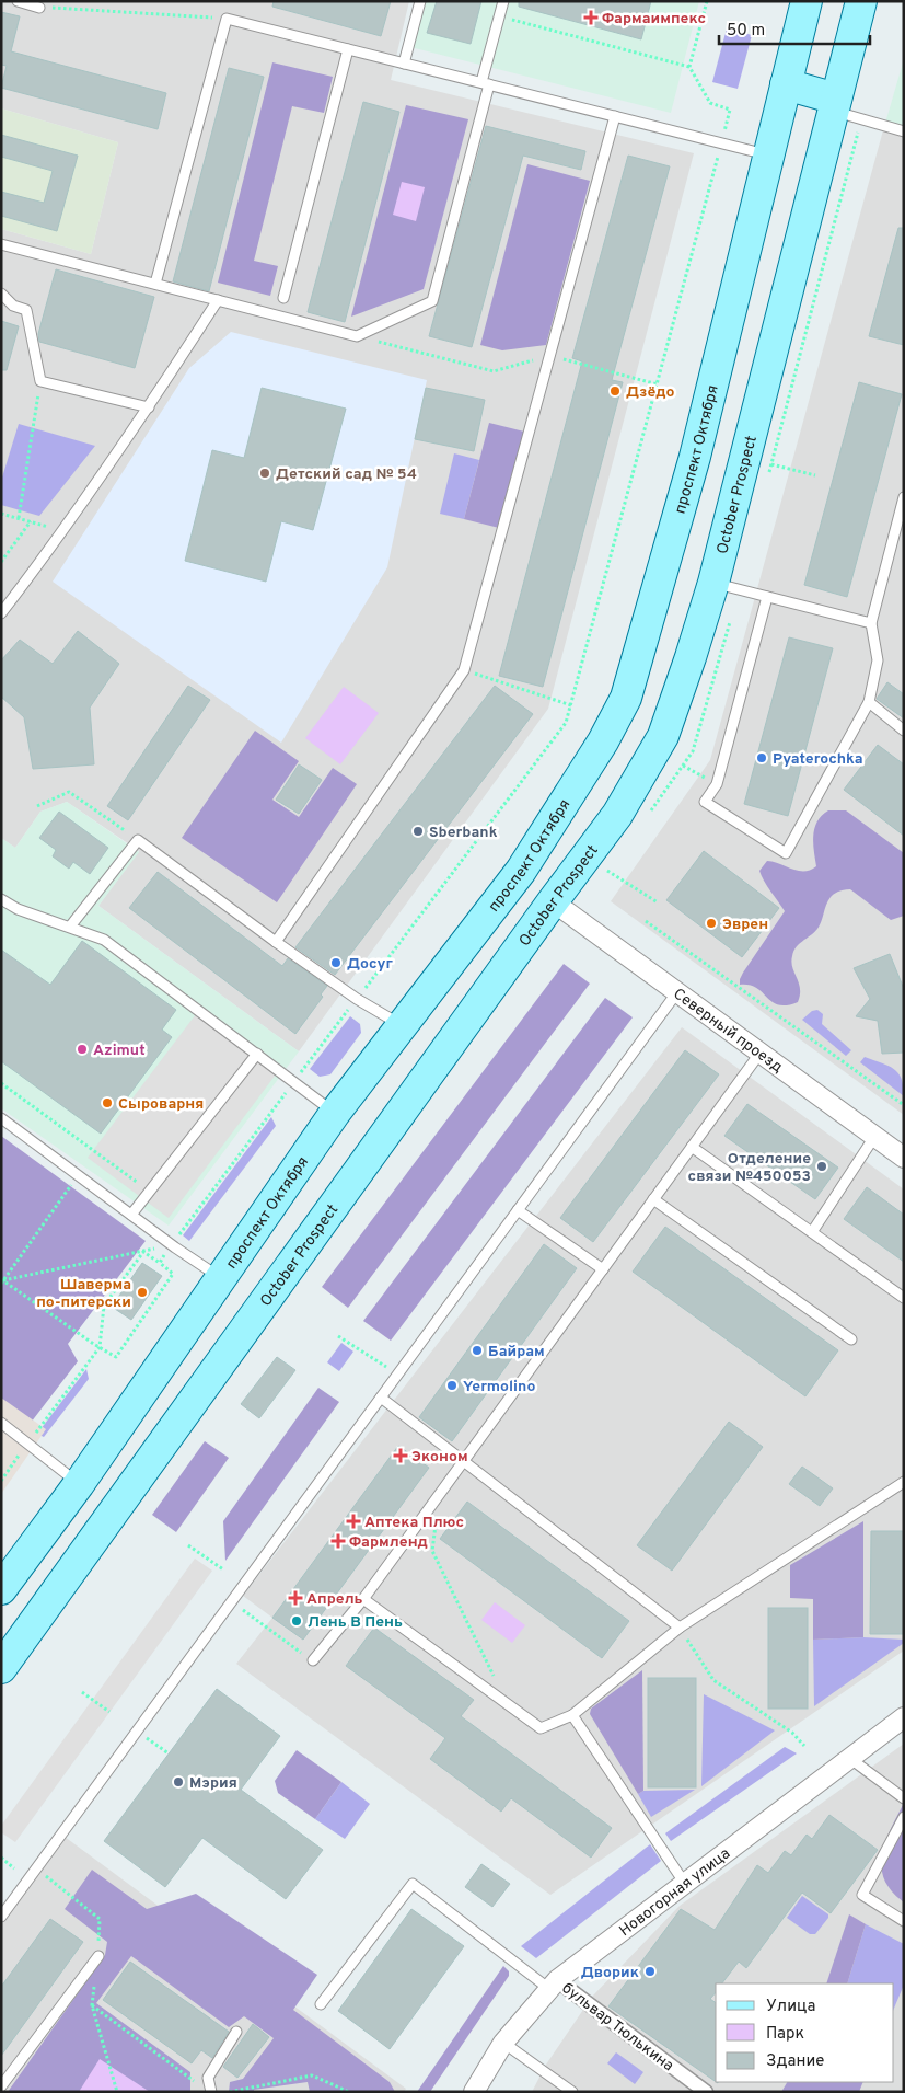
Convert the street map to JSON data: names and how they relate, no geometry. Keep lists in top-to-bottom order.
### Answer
{
  "streets": {
    "main road": ["проспект Октября", "October Prospect"],
    "street": ["Северный проезд", "Новогорная улица", "бульвар Тюлькина"]
  },
  "crossings": [
    ["October Prospect", "Северный проезд"],
    ["Новогорная улица", "бульвар Тюлькина"]
  ],
  "places": {
    "health": [
      "Фармаимпекс",
      "Эконом",
      "Аптека Плюс",
      "Фармленд",
      "Апрель"
    ],
    "other": [
      "Дзёдо",
      "Детский сад № 54",
      "Pyaterochka",
      "Sberbank",
      "Эврен",
      "Досуг",
      "Azimut",
      "Сыроварня",
      "Отделение связи №450053",
      "Шаверма по-питерски",
      "Байрам",
      "Yermolino",
      "Лень В Пень",
      "Мэрия",
      "Дворик"
    ]
  },
  "legend": ["Улица", "Парк", "Здание"],
  "scale_bar": "50 m"
}
